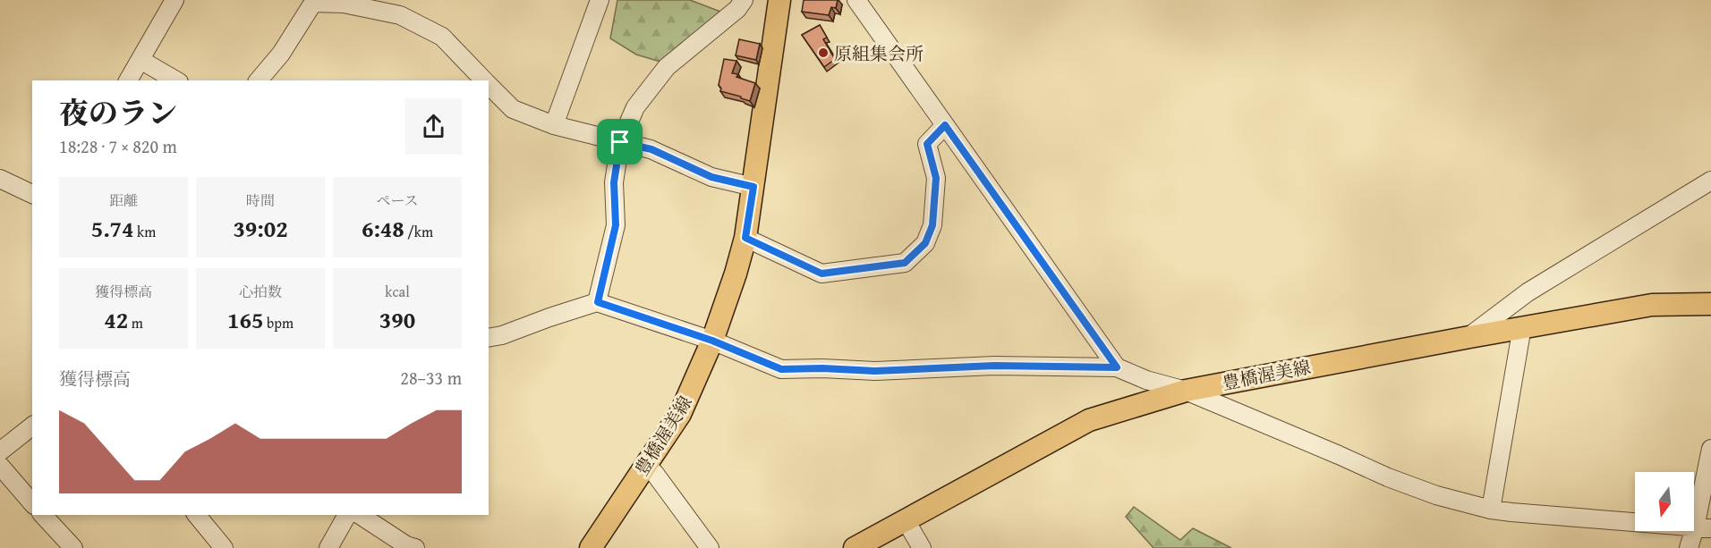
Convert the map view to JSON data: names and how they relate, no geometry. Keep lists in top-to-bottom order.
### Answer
{
  "streets": {
    "main road": ["豊橋渥美線"]
  },
  "places": ["原組集会所"],
  "north": "bottom",
  "page": {
    "heading": ["夜のラン", "18:28 · 7 × 820 m"],
    "stats": [
      ["距離", "5.74 km"],
      ["時間", "39:02"],
      ["ペース", "6:48 /km"],
      ["獲得標高", "42 m"],
      ["心拍数", "165 bpm"],
      ["kcal", "390"]
    ],
    "chart": ["獲得標高", "28–33 m"]
  }
}
